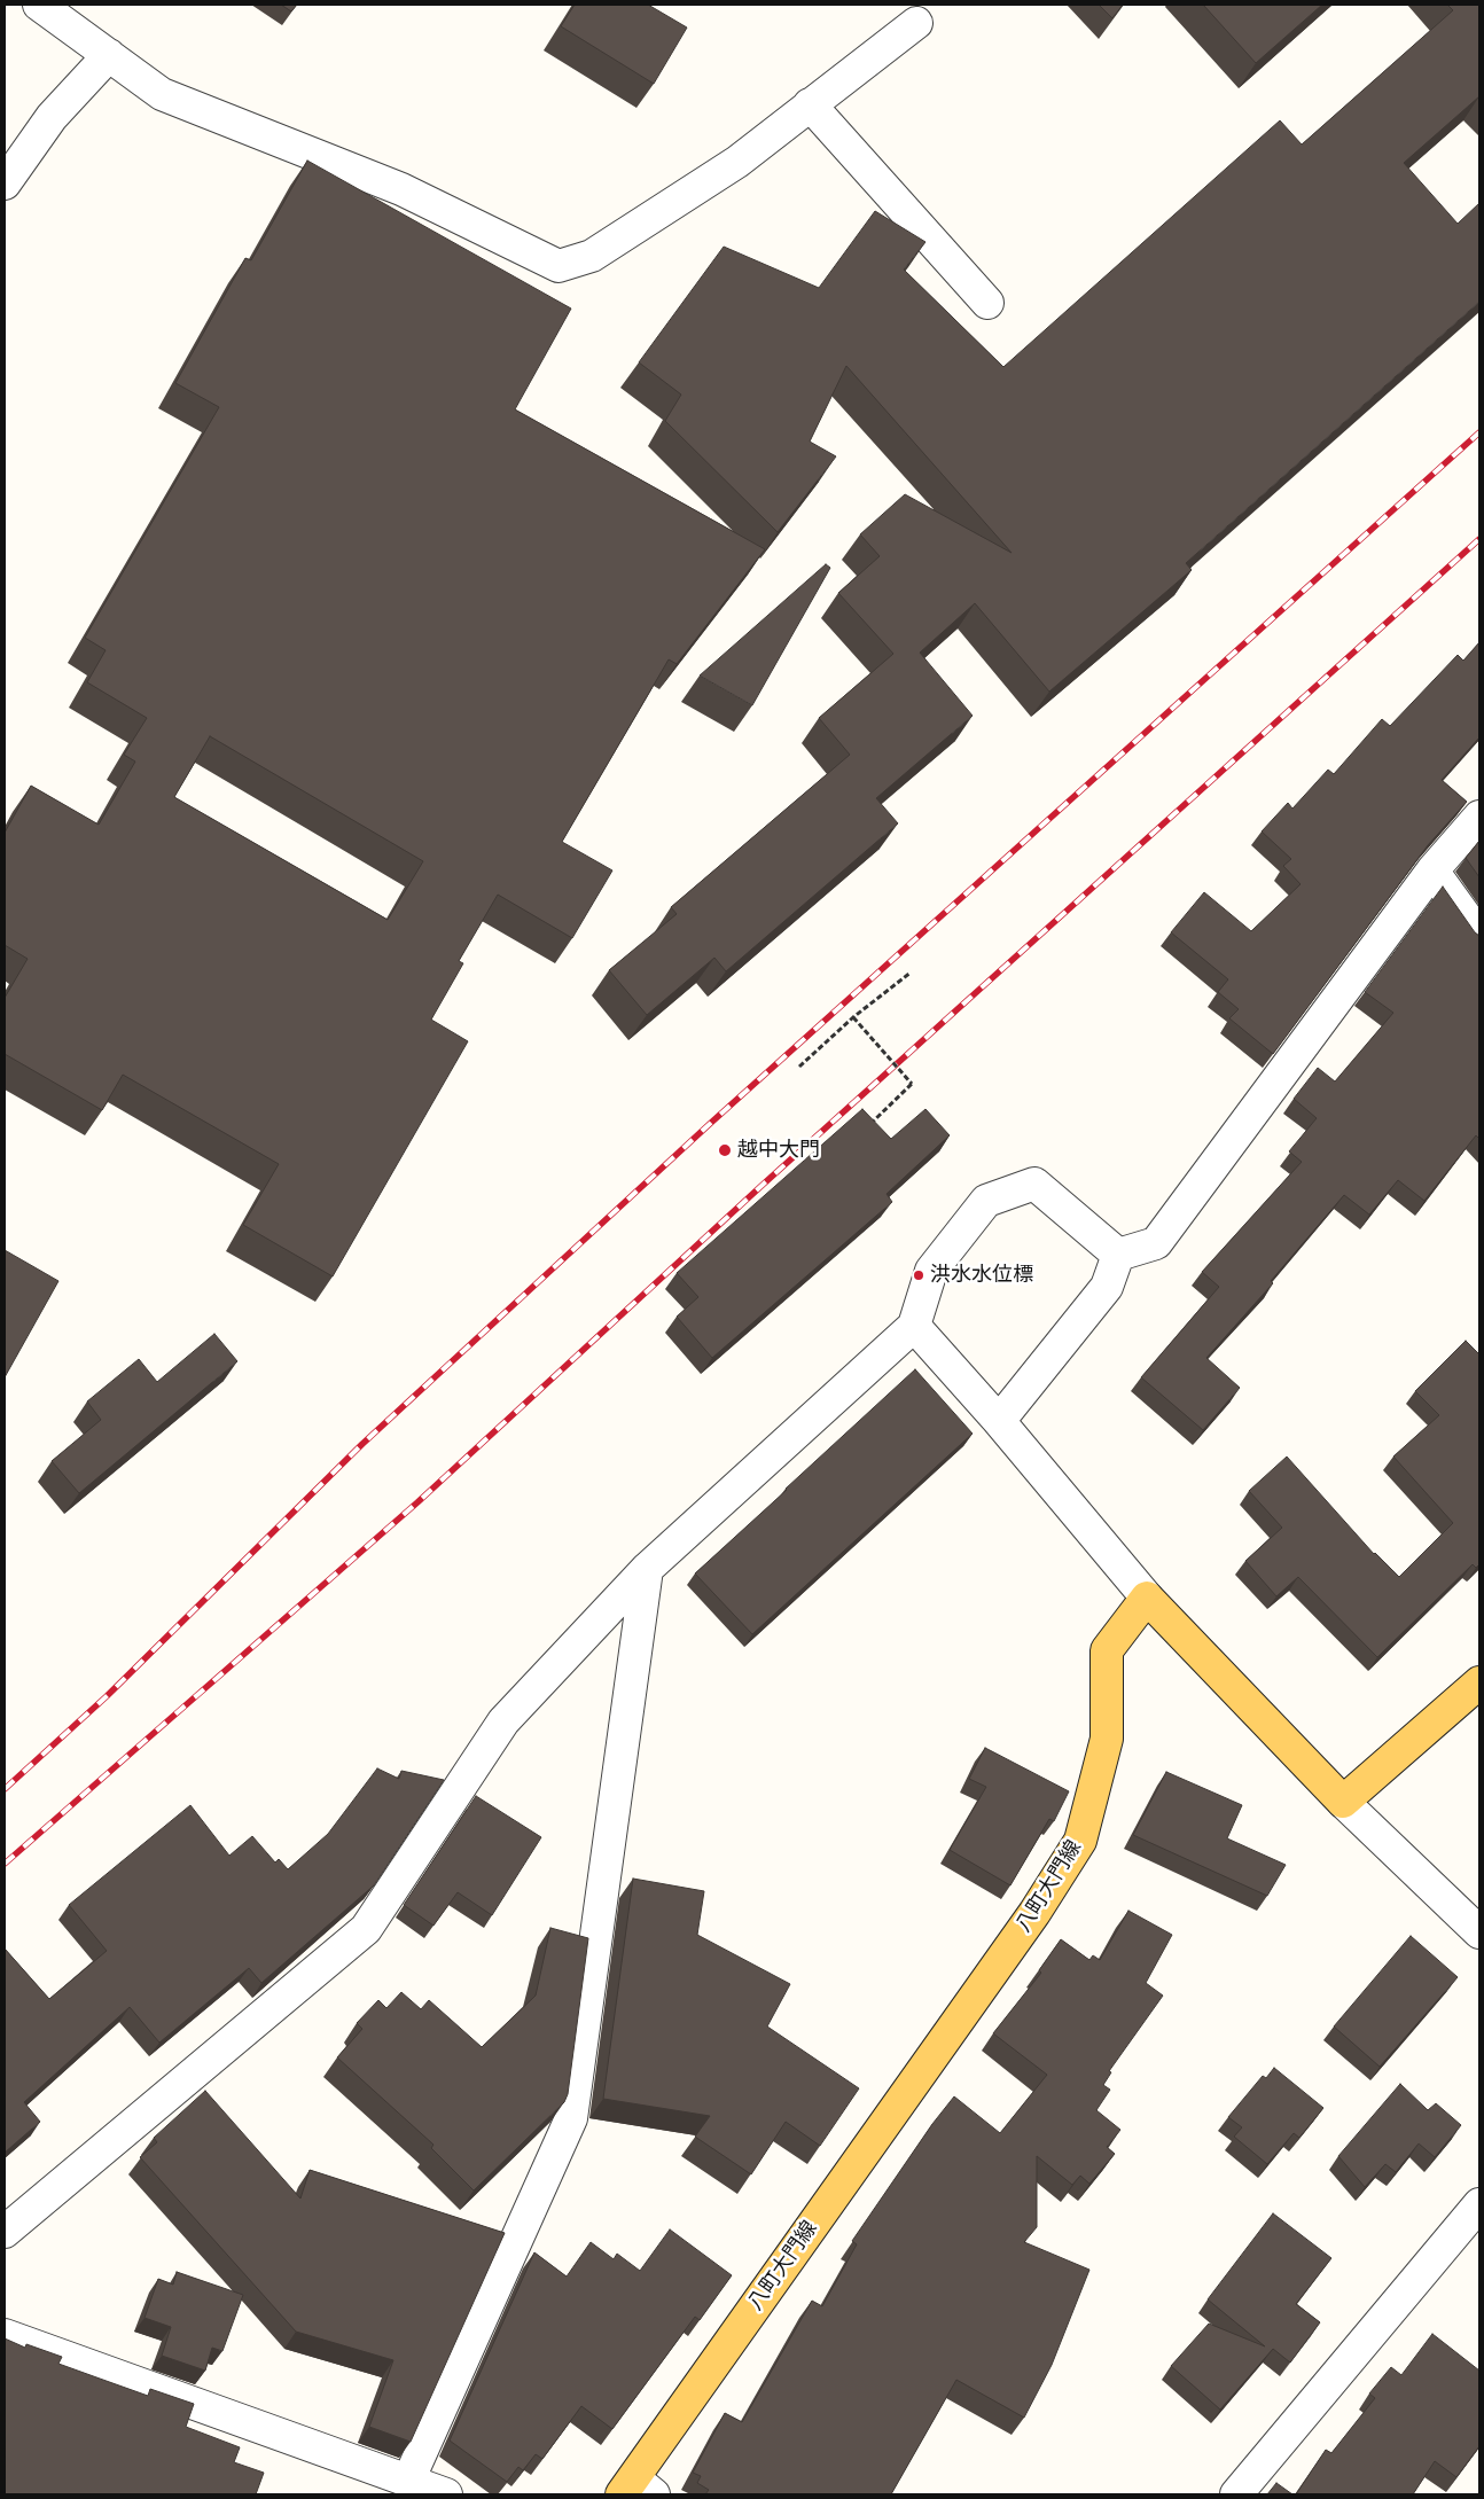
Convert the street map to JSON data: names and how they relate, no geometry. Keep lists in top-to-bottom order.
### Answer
{
  "streets": {
    "main road": ["八町大門線"]
  },
  "places": ["越中大門", "洪水水位標"]
}
